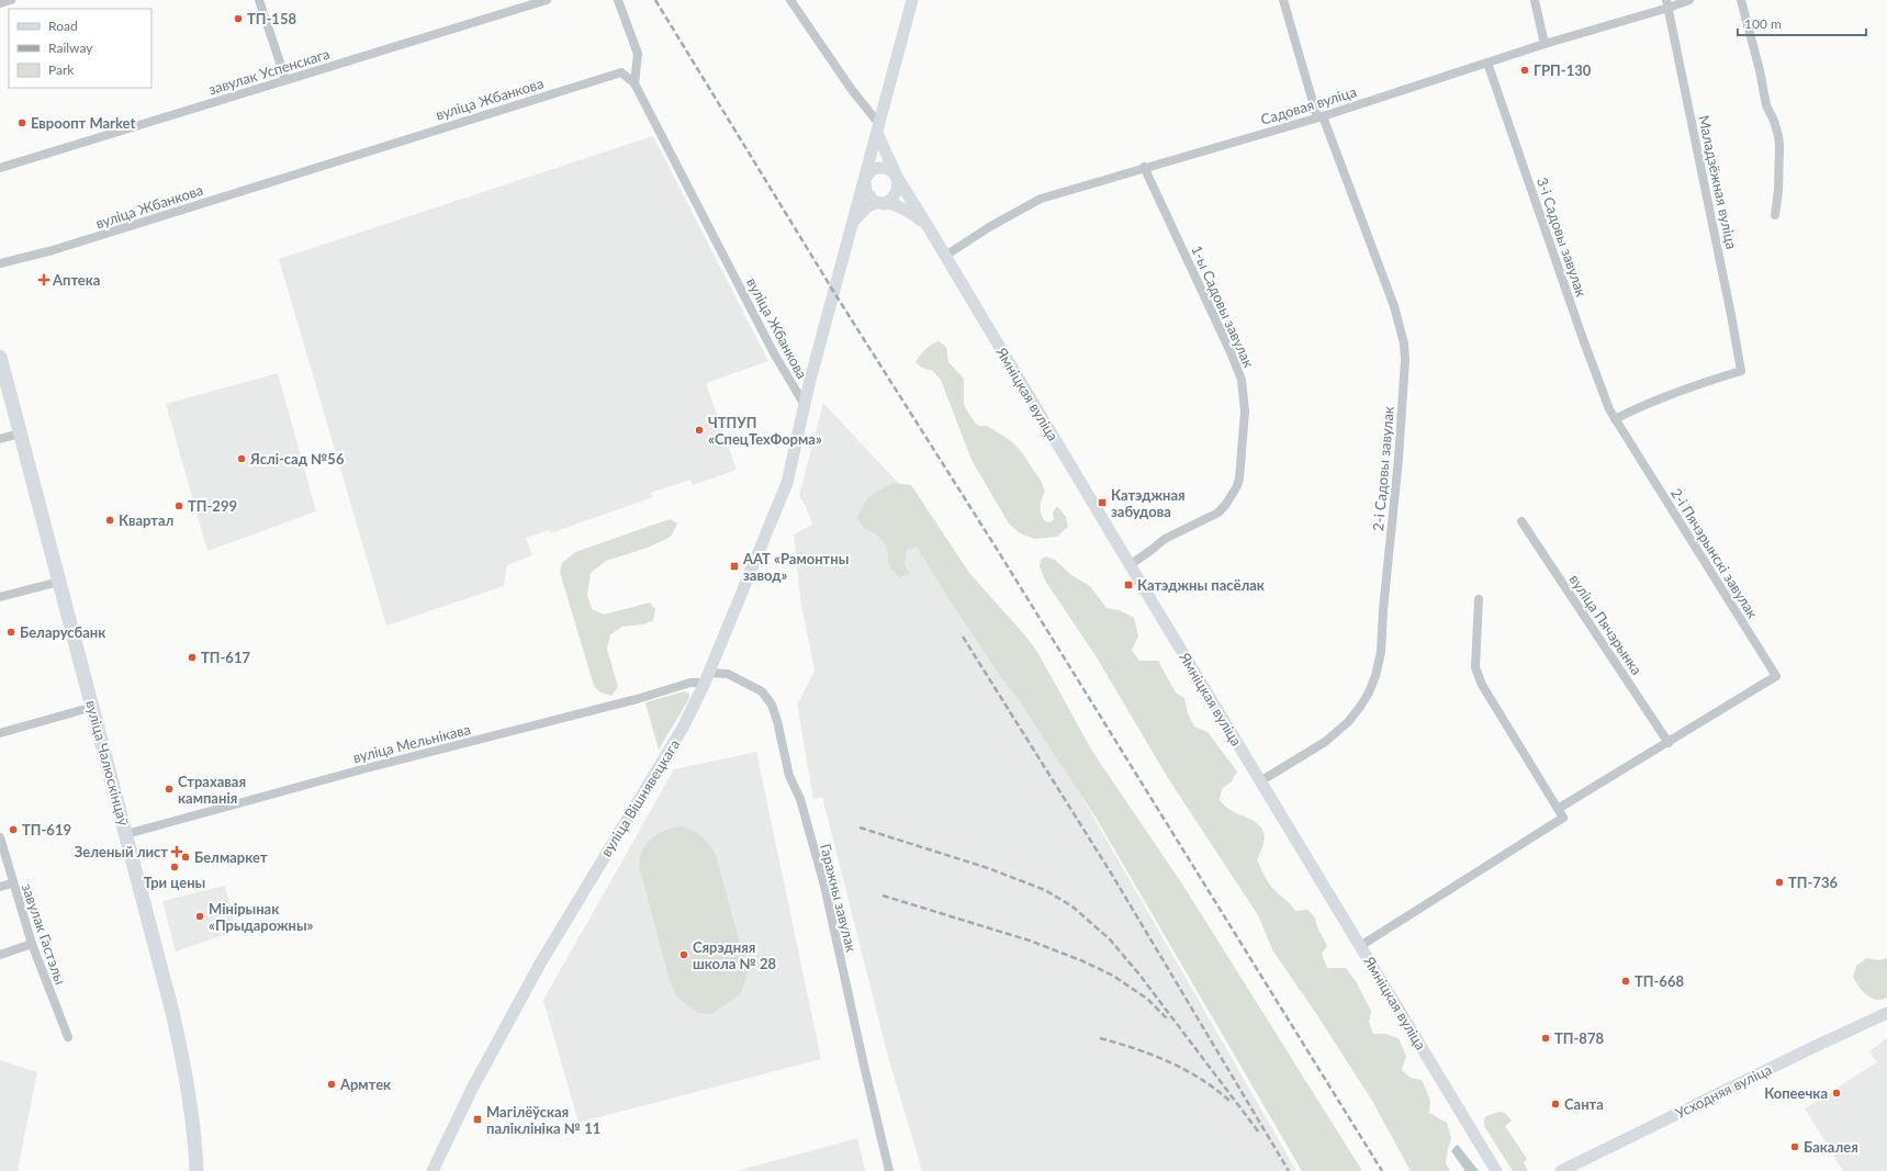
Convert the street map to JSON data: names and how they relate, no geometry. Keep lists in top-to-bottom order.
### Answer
{
  "streets": {
    "main road": [
      "Ямніцкая вуліца",
      "вуліца Чалюскінцаў",
      "вуліца Вішнявецкага",
      "Усходняя вуліца"
    ],
    "street": [
      "завулак Успенскага",
      "вуліца Жбанкова",
      "Садовая вуліца",
      "Маладзёжная вуліца",
      "3-і Садовы завулак",
      "1-ы Садовы завулак",
      "2-і Садовы завулак",
      "2-і Пячэрынскі завулак",
      "вуліца Пячэрынка",
      "вуліца Мельнікава",
      "Гаражны завулак",
      "завулак Гастэлы"
    ]
  },
  "crossings": [
    ["вуліца Жбанкова", "вуліца Вішнявецкага"],
    ["Садовая вуліца", "Маладзёжная вуліца"],
    ["Садовая вуліца", "3-і Садовы завулак"],
    ["Садовая вуліца", "1-ы Садовы завулак"],
    ["Садовая вуліца", "Ямніцкая вуліца"],
    ["Садовая вуліца", "2-і Садовы завулак"],
    ["Маладзёжная вуліца", "3-і Садовы завулак"],
    ["3-і Садовы завулак", "2-і Пячэрынскі завулак"],
    ["1-ы Садовы завулак", "Ямніцкая вуліца"],
    ["Ямніцкая вуліца", "2-і Садовы завулак"],
    ["Ямніцкая вуліца", "вуліца Вішнявецкага"],
    ["2-і Пячэрынскі завулак", "вуліца Пячэрынка"],
    ["вуліца Мельнікава", "вуліца Чалюскінцаў"],
    ["вуліца Мельнікава", "вуліца Вішнявецкага"],
    ["вуліца Мельнікава", "Гаражны завулак"],
    ["вуліца Вішнявецкага", "Гаражны завулак"]
  ],
  "places": {
    "other": [
      "ТП-158",
      "ГРП-130",
      "Евроопт Market",
      "ЧТПУП «СпецТехФорма»",
      "Яслі-сад №56",
      "ТП-299",
      "Квартал",
      "Беларусбанк",
      "ТП-617",
      "Страхавая кампанія",
      "ТП-619",
      "Белмаркет",
      "Три цены",
      "ТП-736",
      "Мінірынак «Прыдарожны»",
      "Сярэдняя школа № 28",
      "ТП-668",
      "ТП-878",
      "Армтек",
      "Копеечка",
      "Санта",
      "Бакалея"
    ],
    "health": ["Аптека", "Зеленый лист"],
    "transit": [
      "Катэджная забудова",
      "ААТ «Рамонтны завод»",
      "Катэджны пасёлак",
      "Магілёўская паліклініка № 11"
    ]
  },
  "legend": ["Road", "Railway", "Park"],
  "scale_bar": "100 m"
}
